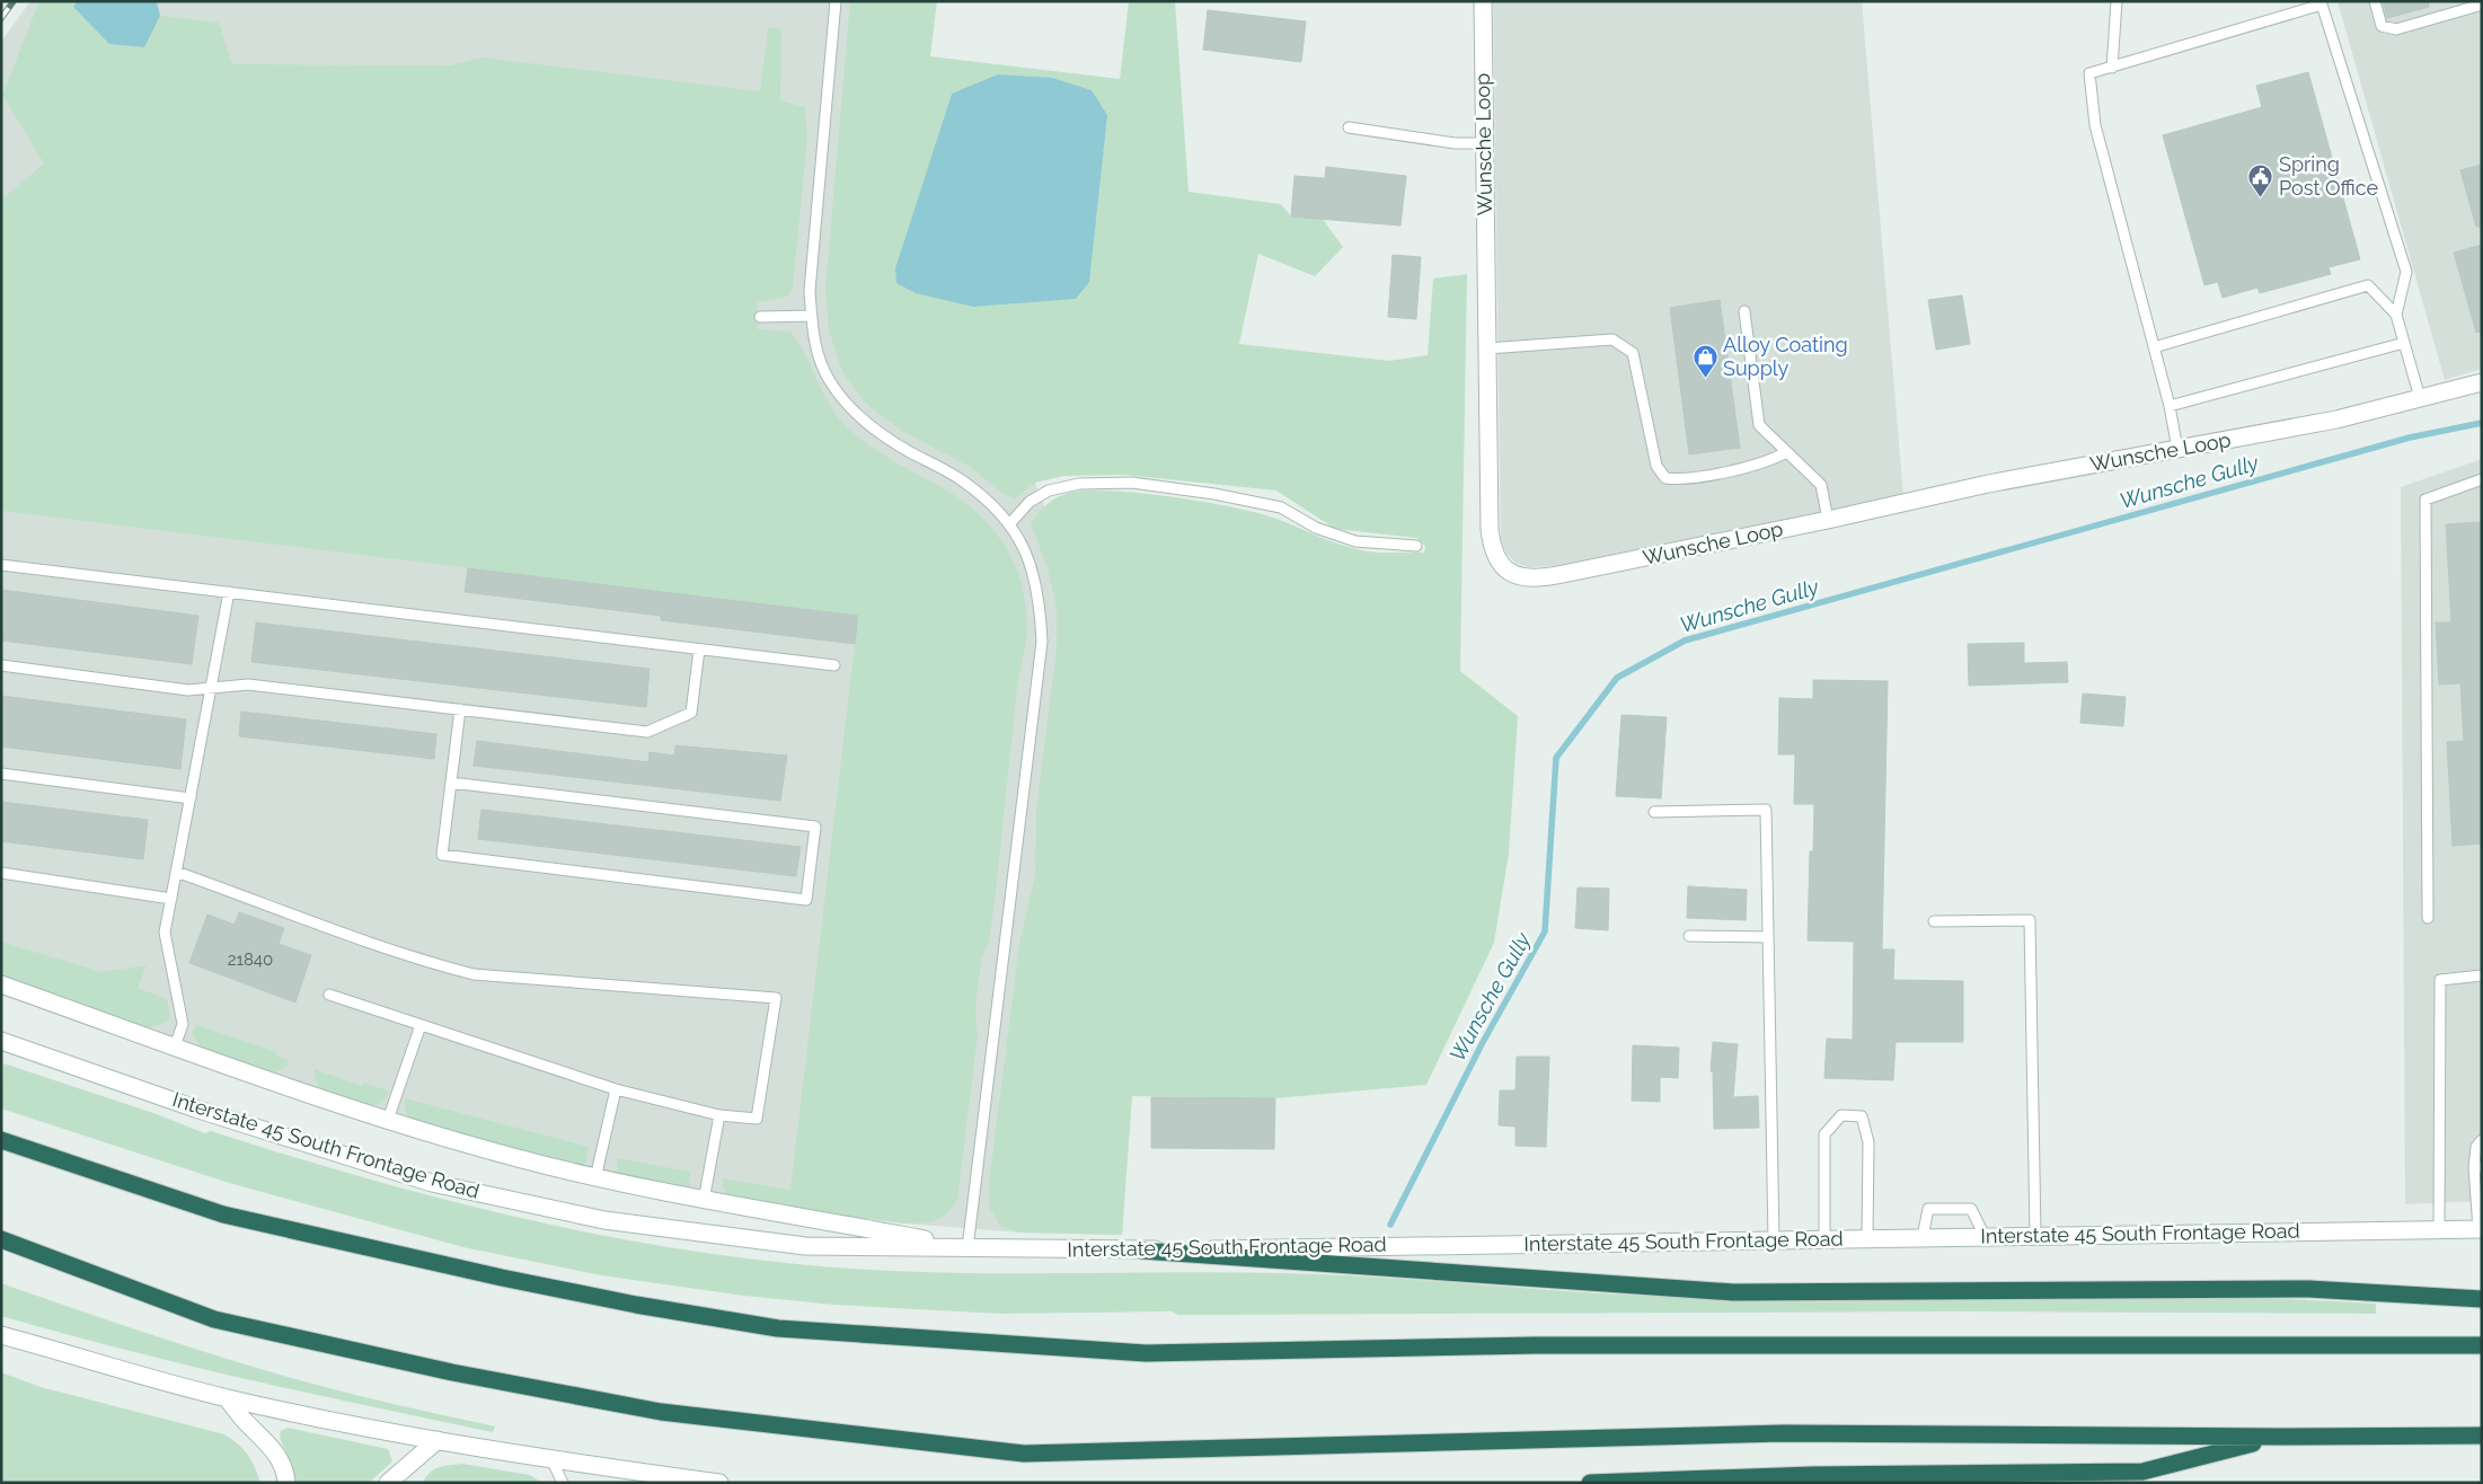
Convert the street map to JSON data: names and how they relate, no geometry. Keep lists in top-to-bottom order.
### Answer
{
  "streets": {
    "main road": ["Wunsche Loop", "Interstate 45 South Frontage Road"]
  },
  "water": ["Wunsche Gully"],
  "places": {
    "public building": ["Spring Post Office"],
    "shop": ["Alloy Coating Supply"]
  },
  "house_numbers": ["21840"]
}
